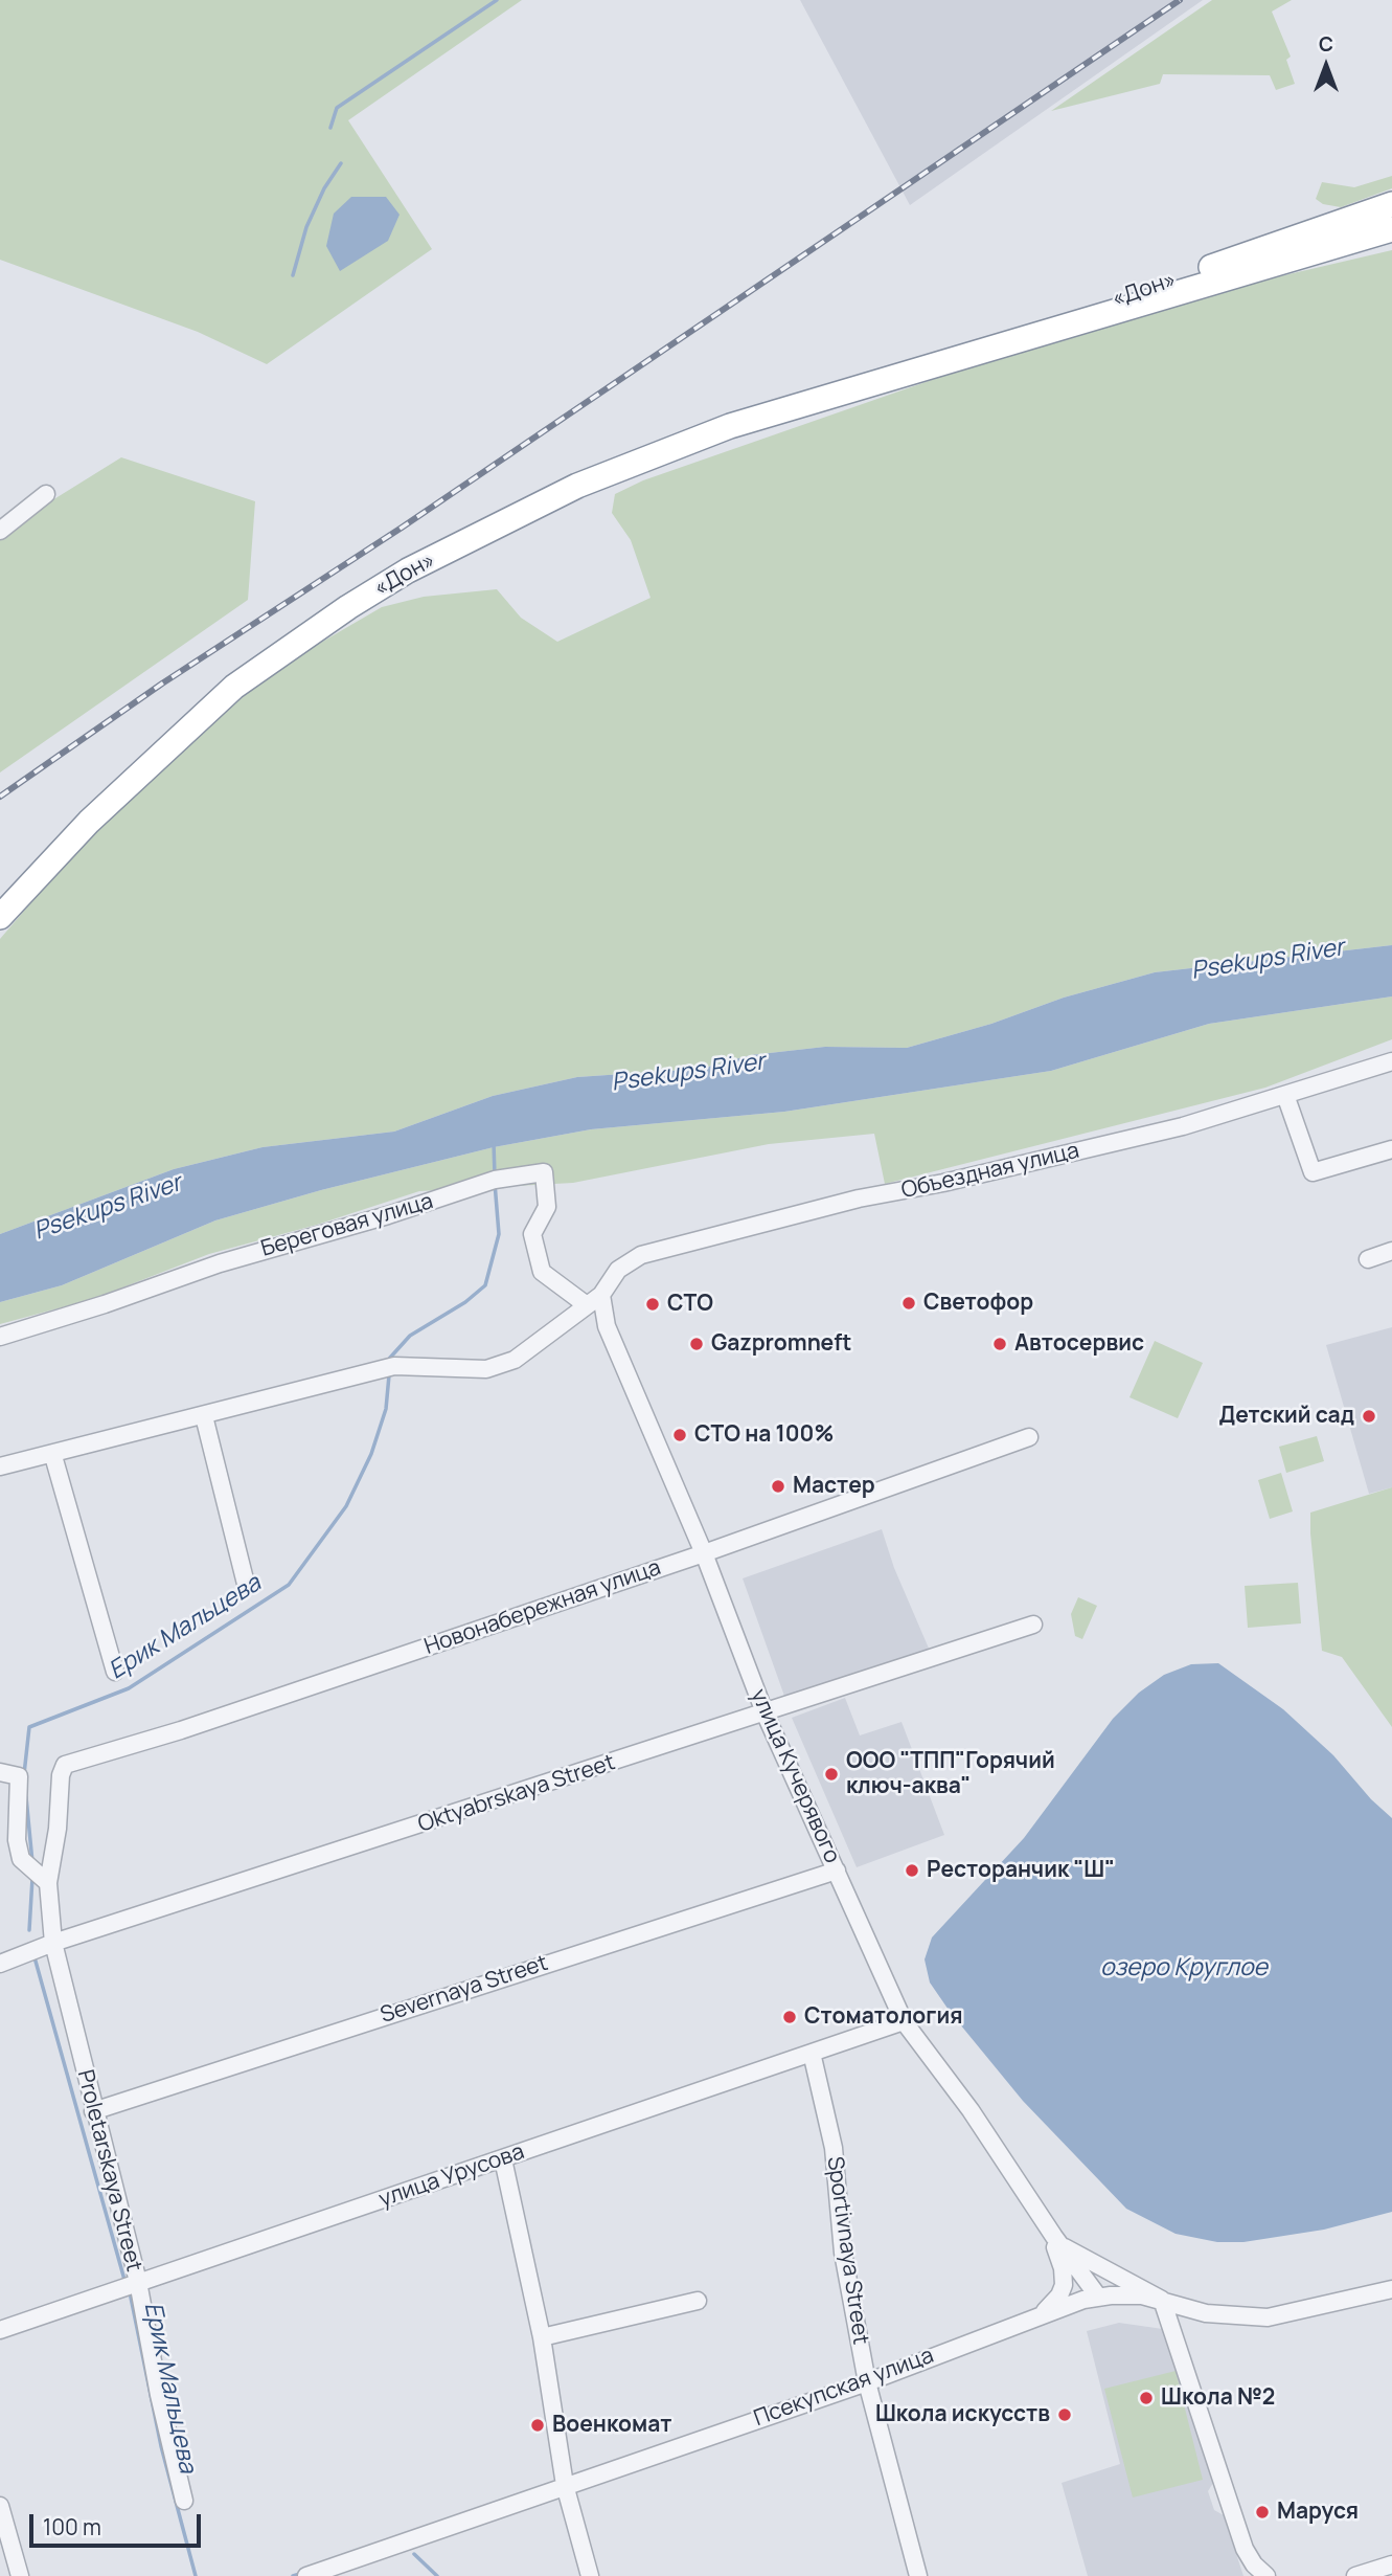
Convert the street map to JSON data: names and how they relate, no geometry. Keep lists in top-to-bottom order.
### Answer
{
  "streets": {
    "highway": ["«Дон»"],
    "street": [
      "Объездная улица",
      "Береговая улица",
      "Новонабережная улица",
      "улица Кучерявого",
      "Oktyabrskaya Street",
      "Severnaya Street",
      "Proletarskaya Street",
      "улица Урусова",
      "Sportivnaya Street",
      "Псекупская улица"
    ]
  },
  "crossings": [
    ["Объездная улица", "Береговая улица"],
    ["Объездная улица", "улица Кучерявого"],
    ["Новонабережная улица", "улица Кучерявого"],
    ["Новонабережная улица", "Proletarskaya Street"],
    ["улица Кучерявого", "Oktyabrskaya Street"],
    ["улица Кучерявого", "Severnaya Street"],
    ["улица Кучерявого", "улица Урусова"],
    ["улица Кучерявого", "Псекупская улица"],
    ["Oktyabrskaya Street", "Proletarskaya Street"],
    ["Severnaya Street", "Proletarskaya Street"],
    ["Proletarskaya Street", "улица Урусова"],
    ["улица Урусова", "Sportivnaya Street"],
    ["Sportivnaya Street", "Псекупская улица"]
  ],
  "water": ["Psekups River", "Ерик Мальцева", "озеро Круглое"],
  "places": [
    "Светофор",
    "СТО",
    "Gazpromneft",
    "Автосервис",
    "Детский сад",
    "СТО на 100%",
    "Мастер",
    "ООО \"ТПП\"Горячий ключ-аква\"",
    "Ресторанчик \"Ш\"",
    "Стоматология",
    "Школа №2",
    "Школа искусств",
    "Военкомат",
    "Маруся"
  ],
  "scale_bar": "100 m",
  "north": "top"
}
